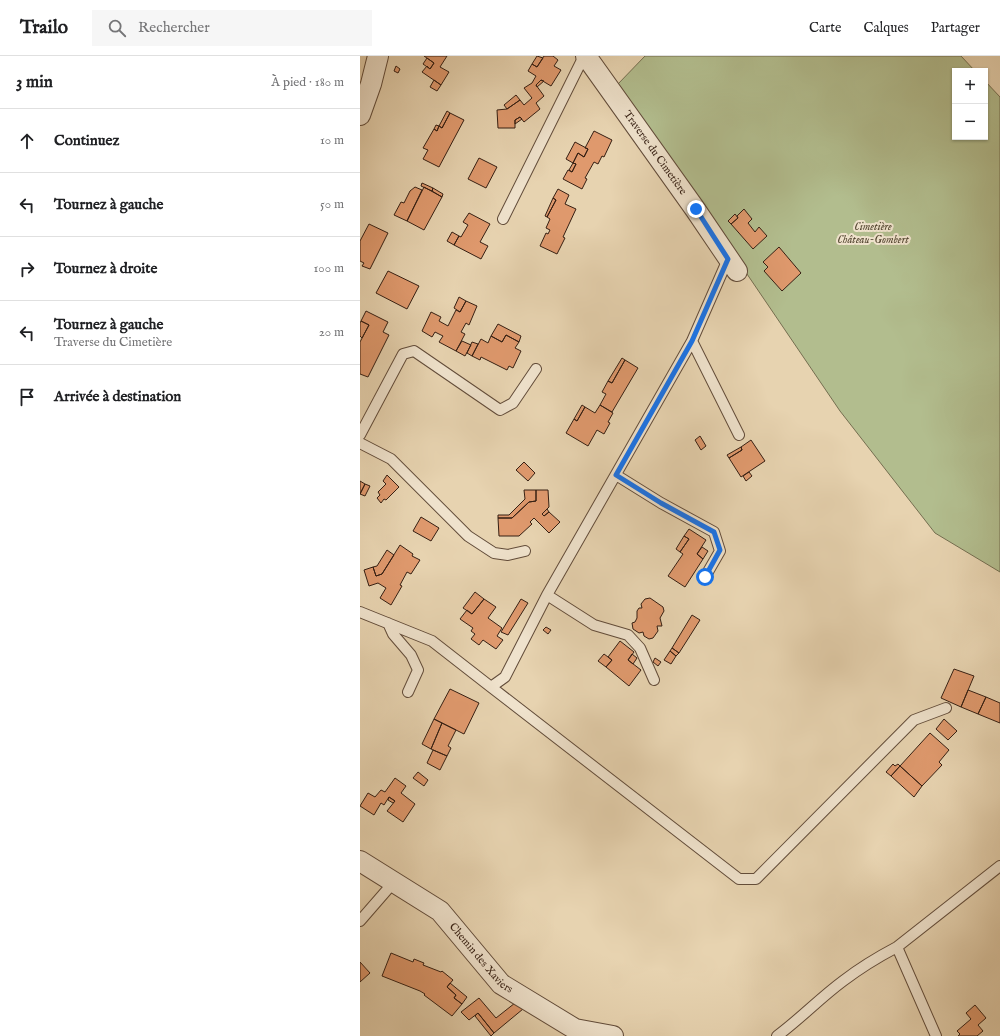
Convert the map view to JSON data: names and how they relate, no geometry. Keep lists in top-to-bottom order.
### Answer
{
  "streets": {
    "street": ["Traverse du Cimetière", "Chemin des Xaviers"]
  },
  "parks": ["Cimetière Château-Gombert"],
  "page": {
    "header": "Trailo",
    "search": "Rechercher",
    "nav": ["Carte", "Calques", "Partager"],
    "heading": ["3 min", "À pied · 180 m"],
    "map_buttons": ["+", "−"],
    "list": [
      ["Continuez", "10 m"],
      ["Tournez à gauche", "50 m"],
      ["Tournez à droite", "100 m"],
      ["Tournez à gauche", "Traverse du Cimetière", "20 m"],
      "Arrivée à destination"
    ]
  }
}
